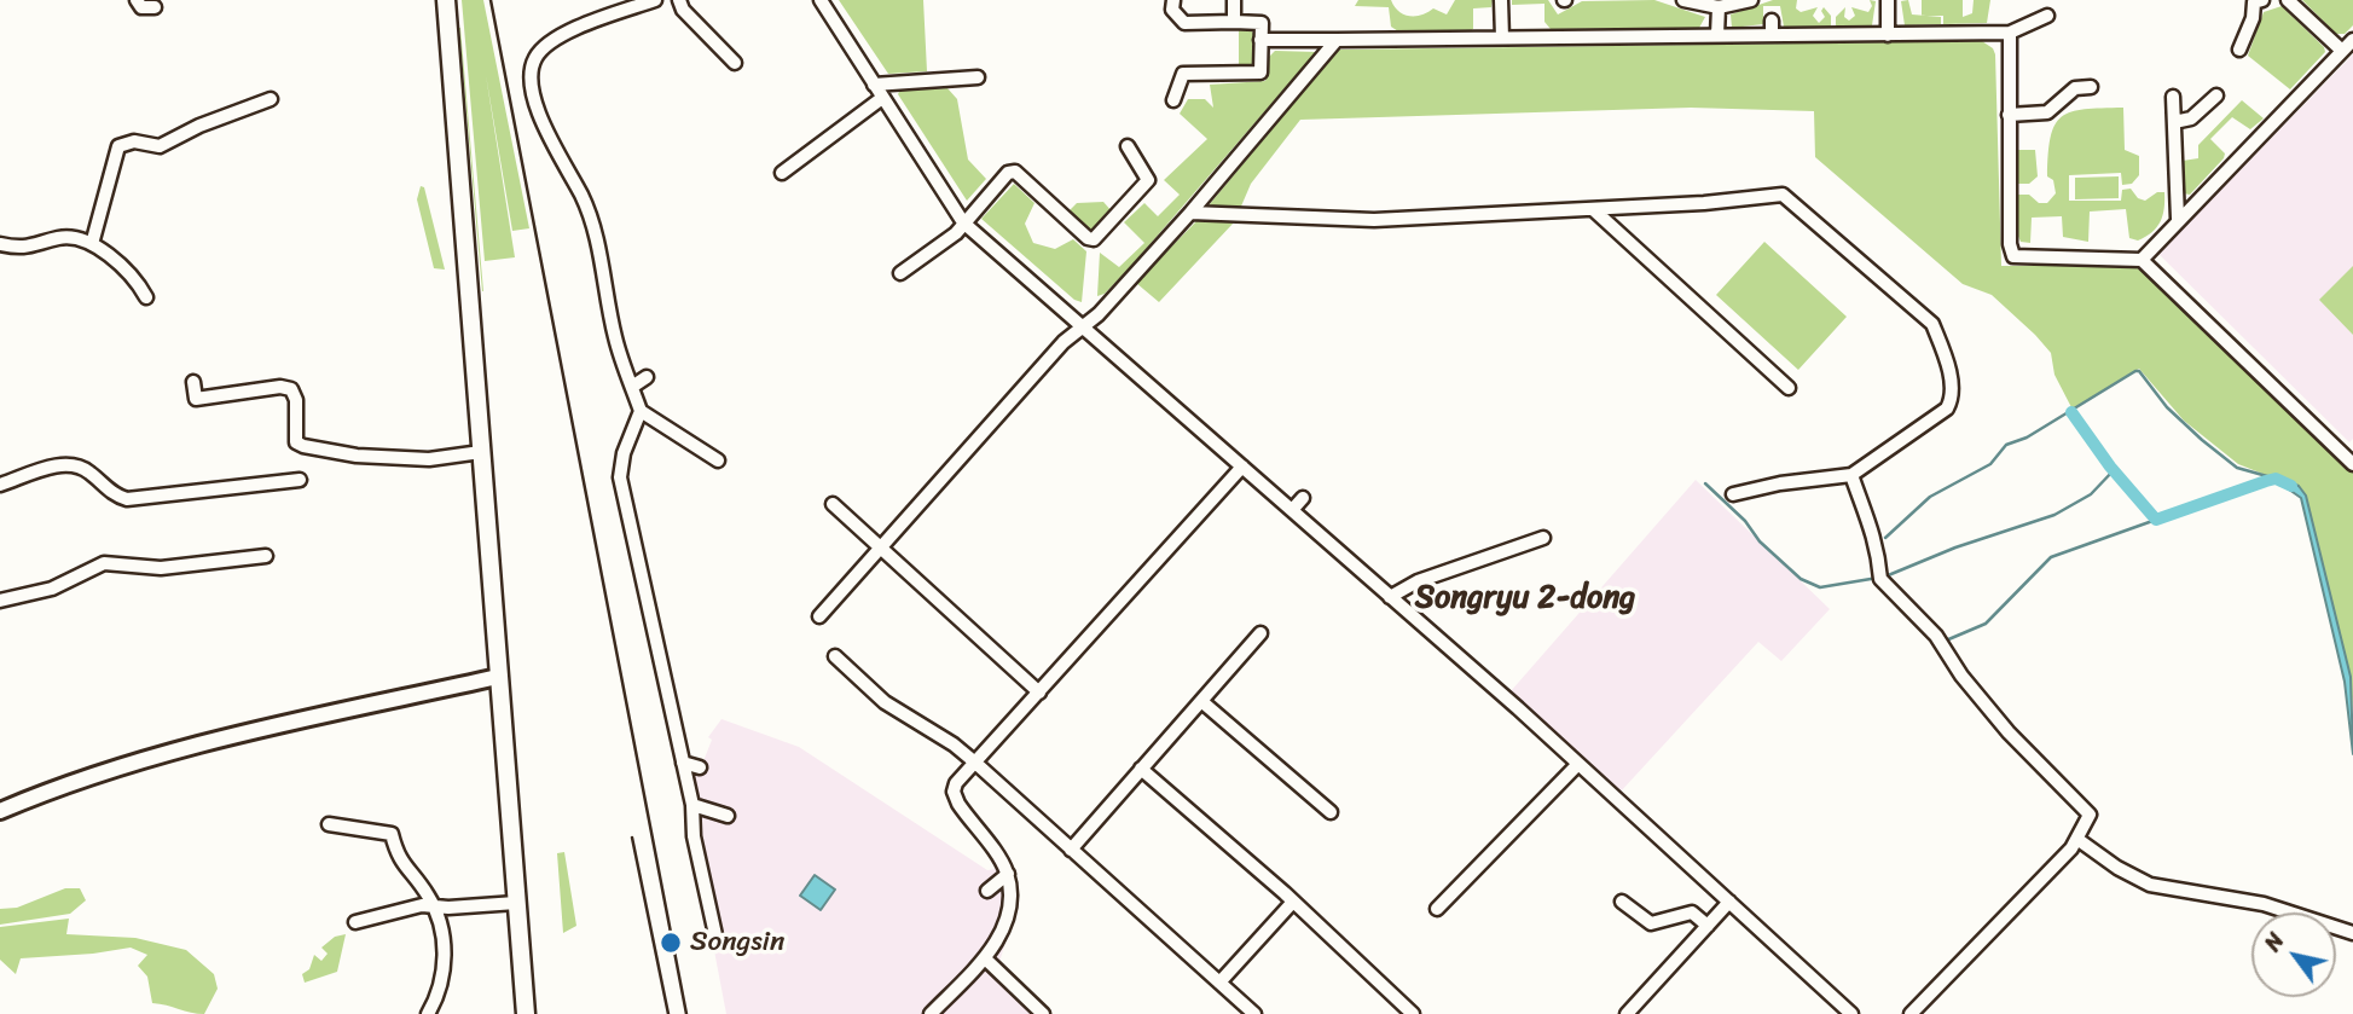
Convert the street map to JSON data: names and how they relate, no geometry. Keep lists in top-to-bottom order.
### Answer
{
  "districts": ["Songryu 2-dong"],
  "places": ["Songsin"],
  "north": "top left"
}
